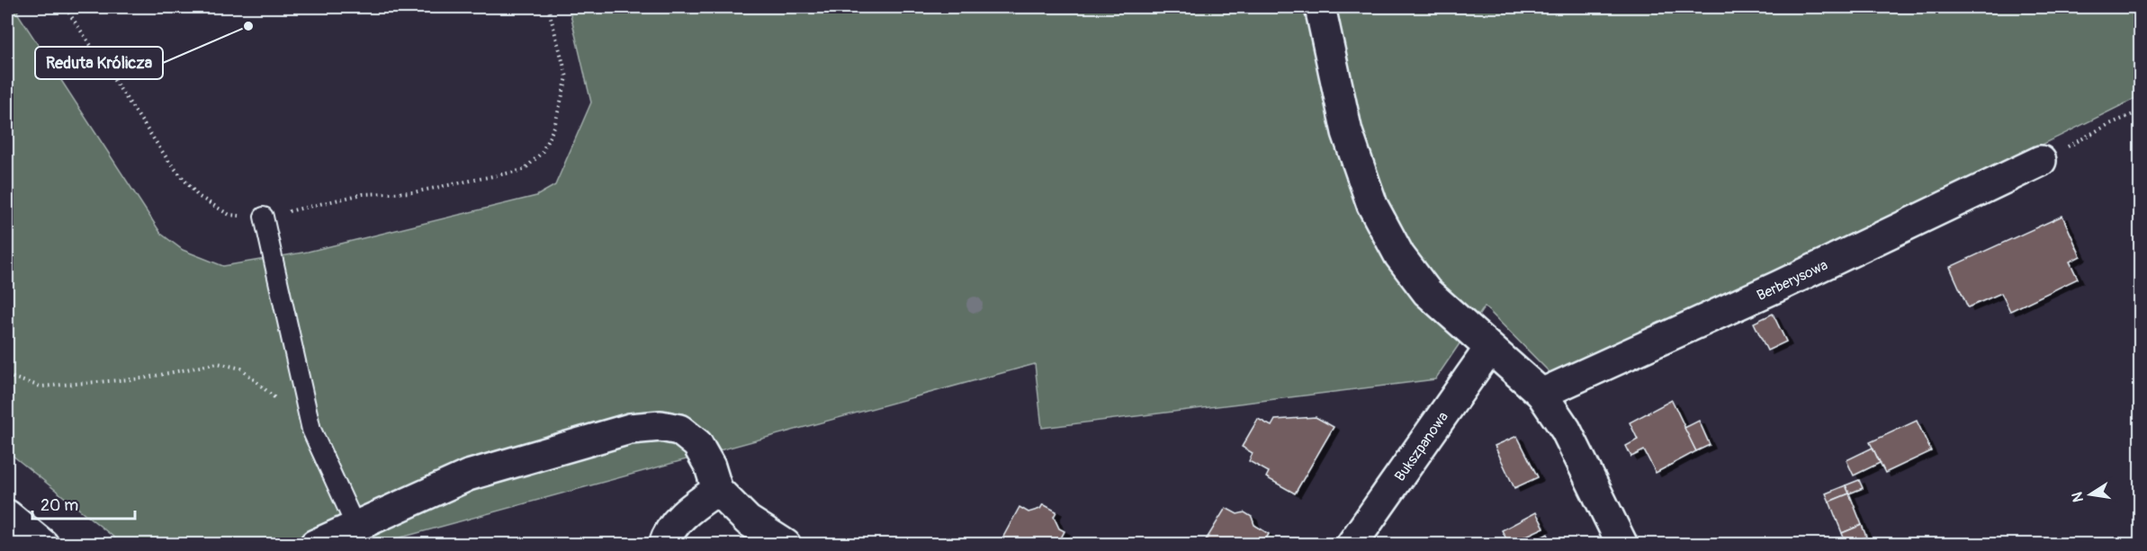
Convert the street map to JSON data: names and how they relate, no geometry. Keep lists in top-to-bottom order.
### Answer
{
  "streets": {
    "street": ["Berberysowa", "Bukszpanowa"]
  },
  "places": ["Reduta Królicza"],
  "scale_bar": "20 m",
  "north": "left"
}
